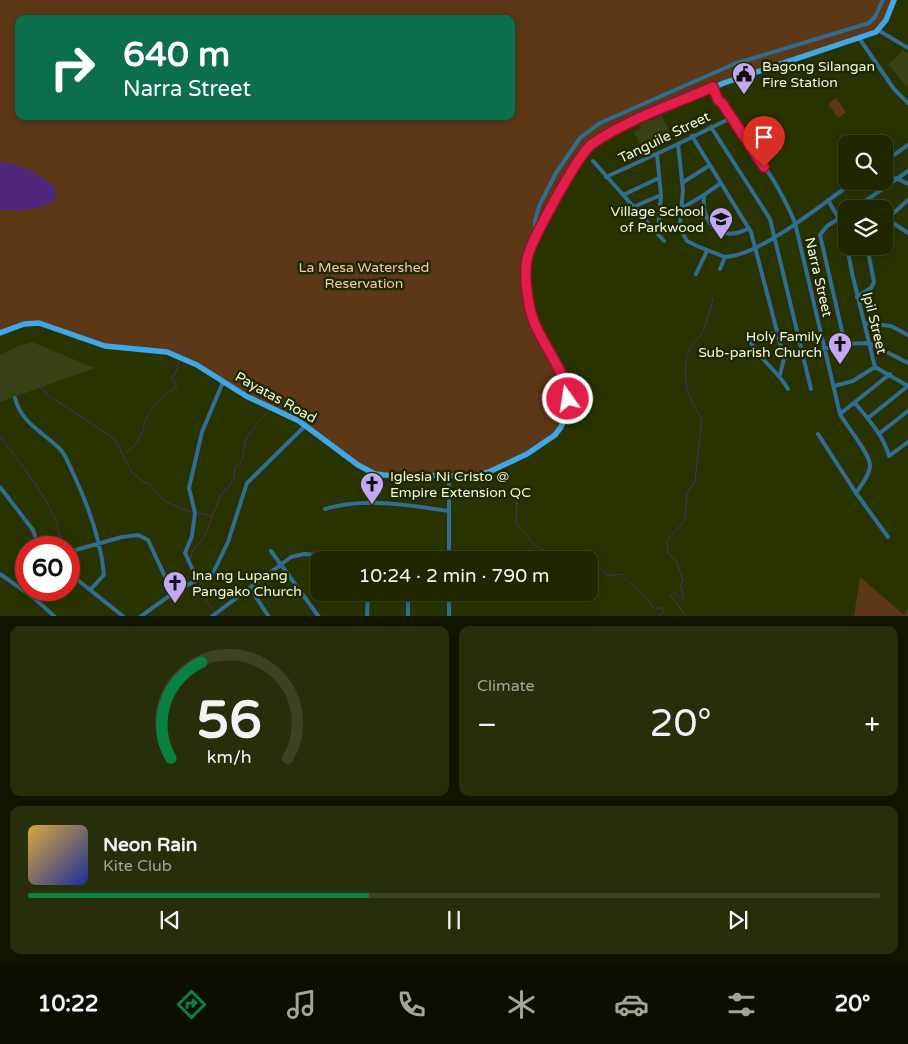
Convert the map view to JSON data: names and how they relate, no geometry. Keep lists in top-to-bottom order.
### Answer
{
  "streets": {
    "main road": ["Payatas Road"],
    "street": ["Tanguile Street", "Narra Street", "Ipil Street"]
  },
  "crossings": [
    ["Tanguile Street", "Narra Street"],
    ["Narra Street", "Payatas Road"]
  ],
  "parks": ["La Mesa Watershed Reservation"],
  "places": {
    "public building": ["Bagong Silangan Fire Station"],
    "school or university": ["Village School of Parkwood"],
    "church": ["Holy Family Sub-parish Church", "Iglesia Ni Cristo @ Empire Extension QC", "Ina ng Lupang Pangako Church"]
  },
  "page": {
    "turn": ["640 m", "Narra Street"],
    "limit": "60",
    "trip": "10:24 · 2 min · 790 m",
    "tile": "Climate",
    "heat": ["−", "20°", "+"],
    "song": ["Neon Rain", "Kite Club"],
    "tabs": ["10:22", "20°"],
    "gauge": ["56", "km/h"]
  }
}
